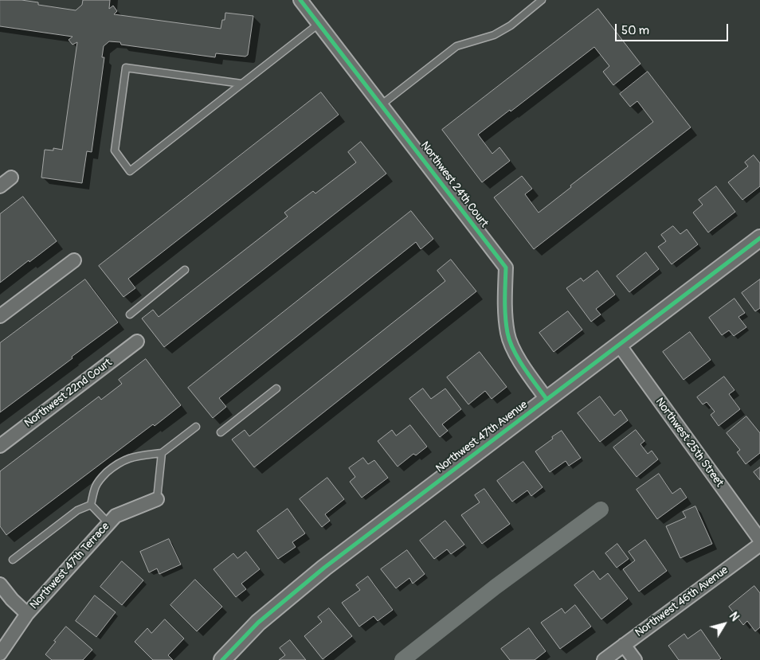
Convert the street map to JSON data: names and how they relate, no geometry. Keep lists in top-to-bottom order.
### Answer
{
  "streets": {
    "street": [
      "Northwest 24th Court",
      "Northwest 22nd Court",
      "Northwest 47th Avenue",
      "Northwest 25th Street",
      "Northwest 47th Terrace",
      "Northwest 46th Avenue"
    ]
  },
  "crossings": [
    ["Northwest 24th Court", "Northwest 47th Avenue"],
    ["Northwest 47th Avenue", "Northwest 25th Street"]
  ],
  "scale_bar": "50 m",
  "north": "top right"
}
